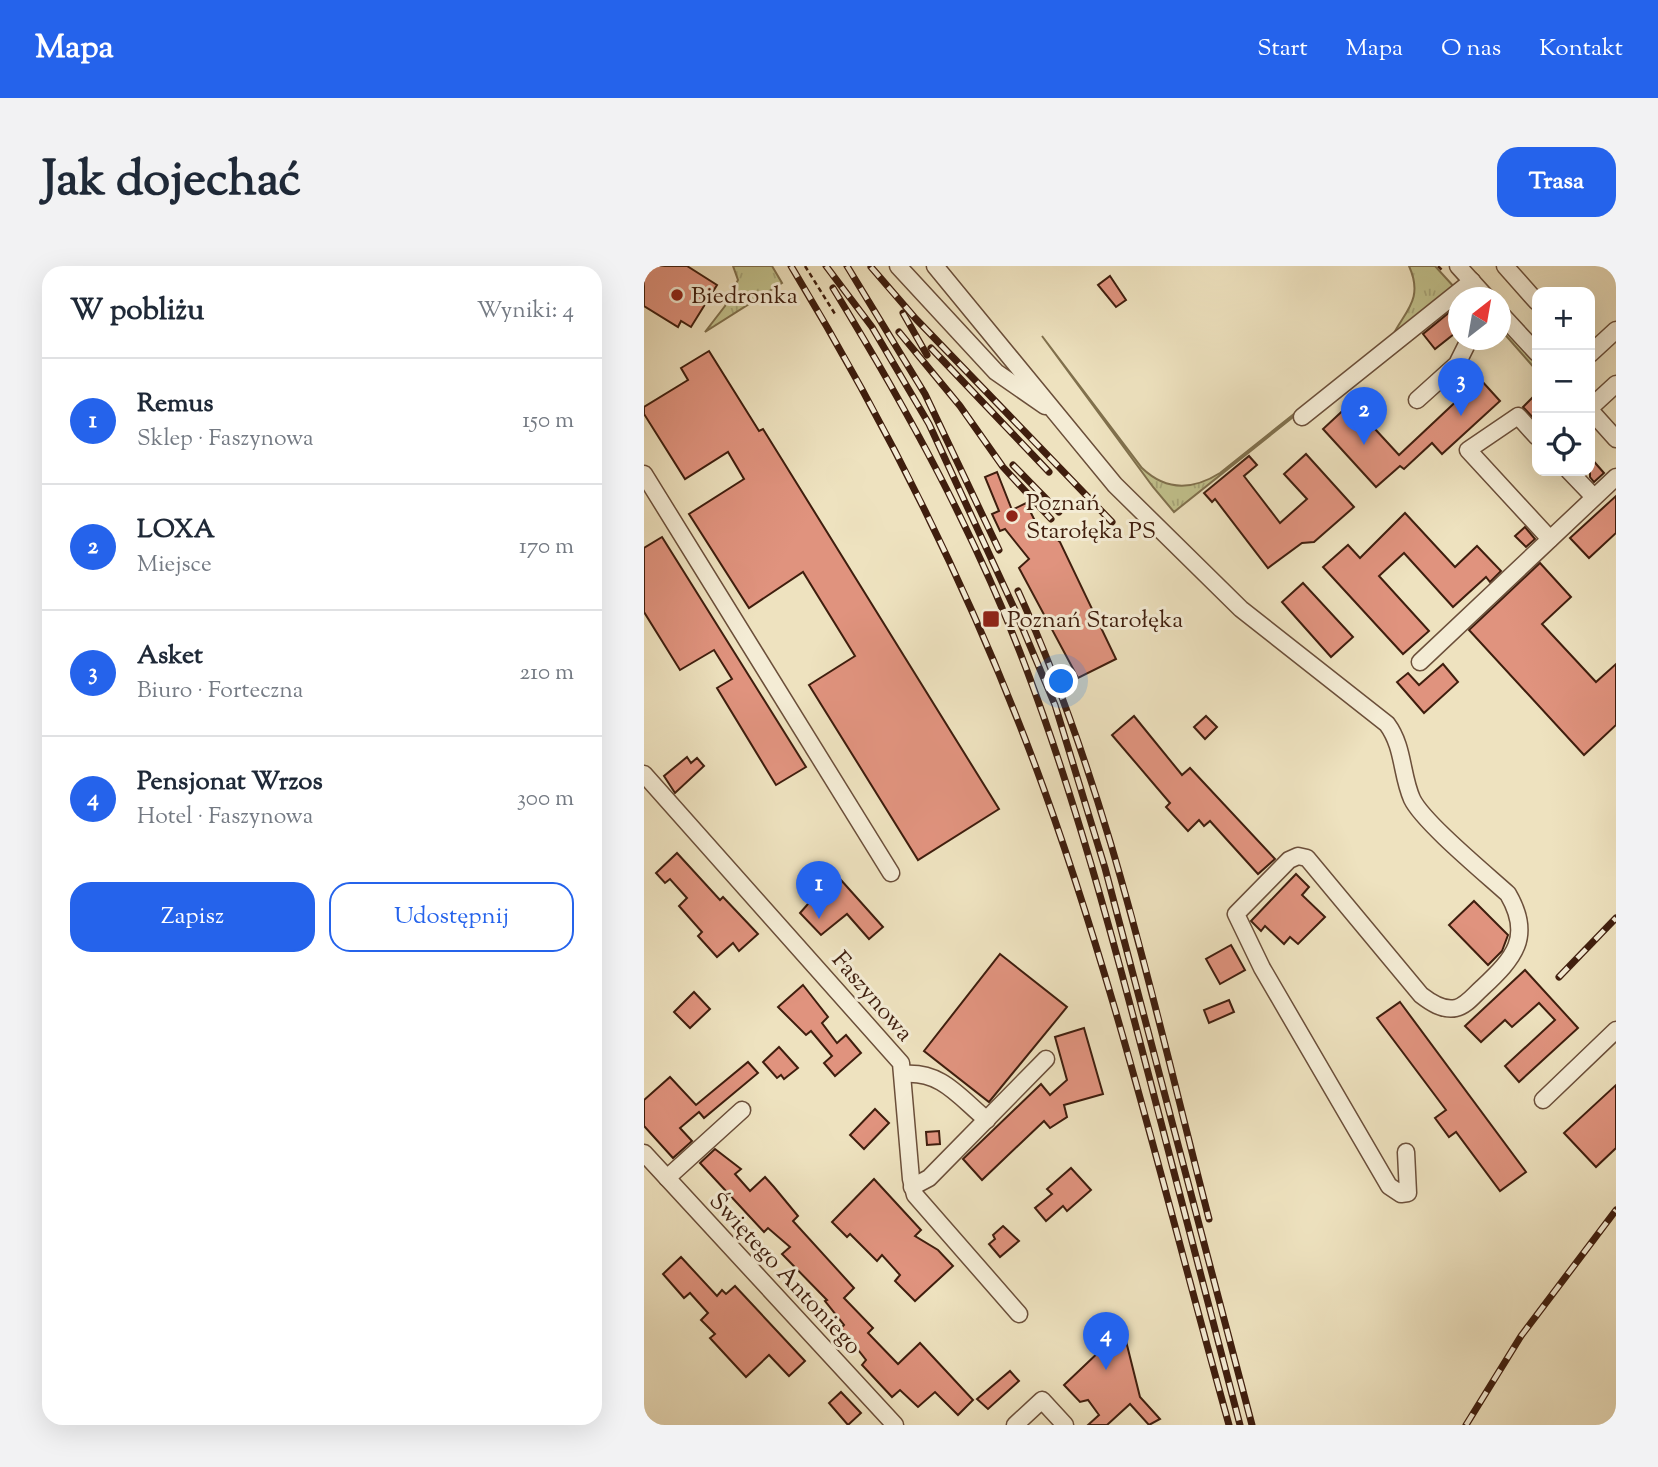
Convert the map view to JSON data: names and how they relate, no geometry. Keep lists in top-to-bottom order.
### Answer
{
  "streets": {
    "street": ["Faszynowa", "Świętego Antoniego"]
  },
  "places": {
    "other": ["Biedronka", "Poznań Starołęka PS"],
    "transit": ["Poznań Starołęka"]
  },
  "north": "top right",
  "page": {
    "header": "Mapa",
    "nav": [
      "Start",
      "Mapa",
      "O nas",
      "Kontakt"
    ],
    "title": "Jak dojechać",
    "buttons": [
      "Trasa",
      ["Zapisz", "Udostępnij"]
    ],
    "heading": ["W pobliżu", "Wyniki: 4"],
    "map_buttons": ["+", "−"],
    "list": [
      {
        "mark": "1",
        "name": "Remus",
        "note": "Sklep · Faszynowa",
        "value": "150 m"
      },
      {
        "mark": "2",
        "name": "LOXA",
        "note": "Miejsce",
        "value": "170 m"
      },
      {
        "mark": "3",
        "name": "Asket",
        "note": "Biuro · Forteczna",
        "value": "210 m"
      },
      {
        "mark": "4",
        "name": "Pensjonat Wrzos",
        "note": "Hotel · Faszynowa",
        "value": "300 m"
      }
    ],
    "pins": [
      "3",
      "2",
      "1",
      "4"
    ]
  }
}
